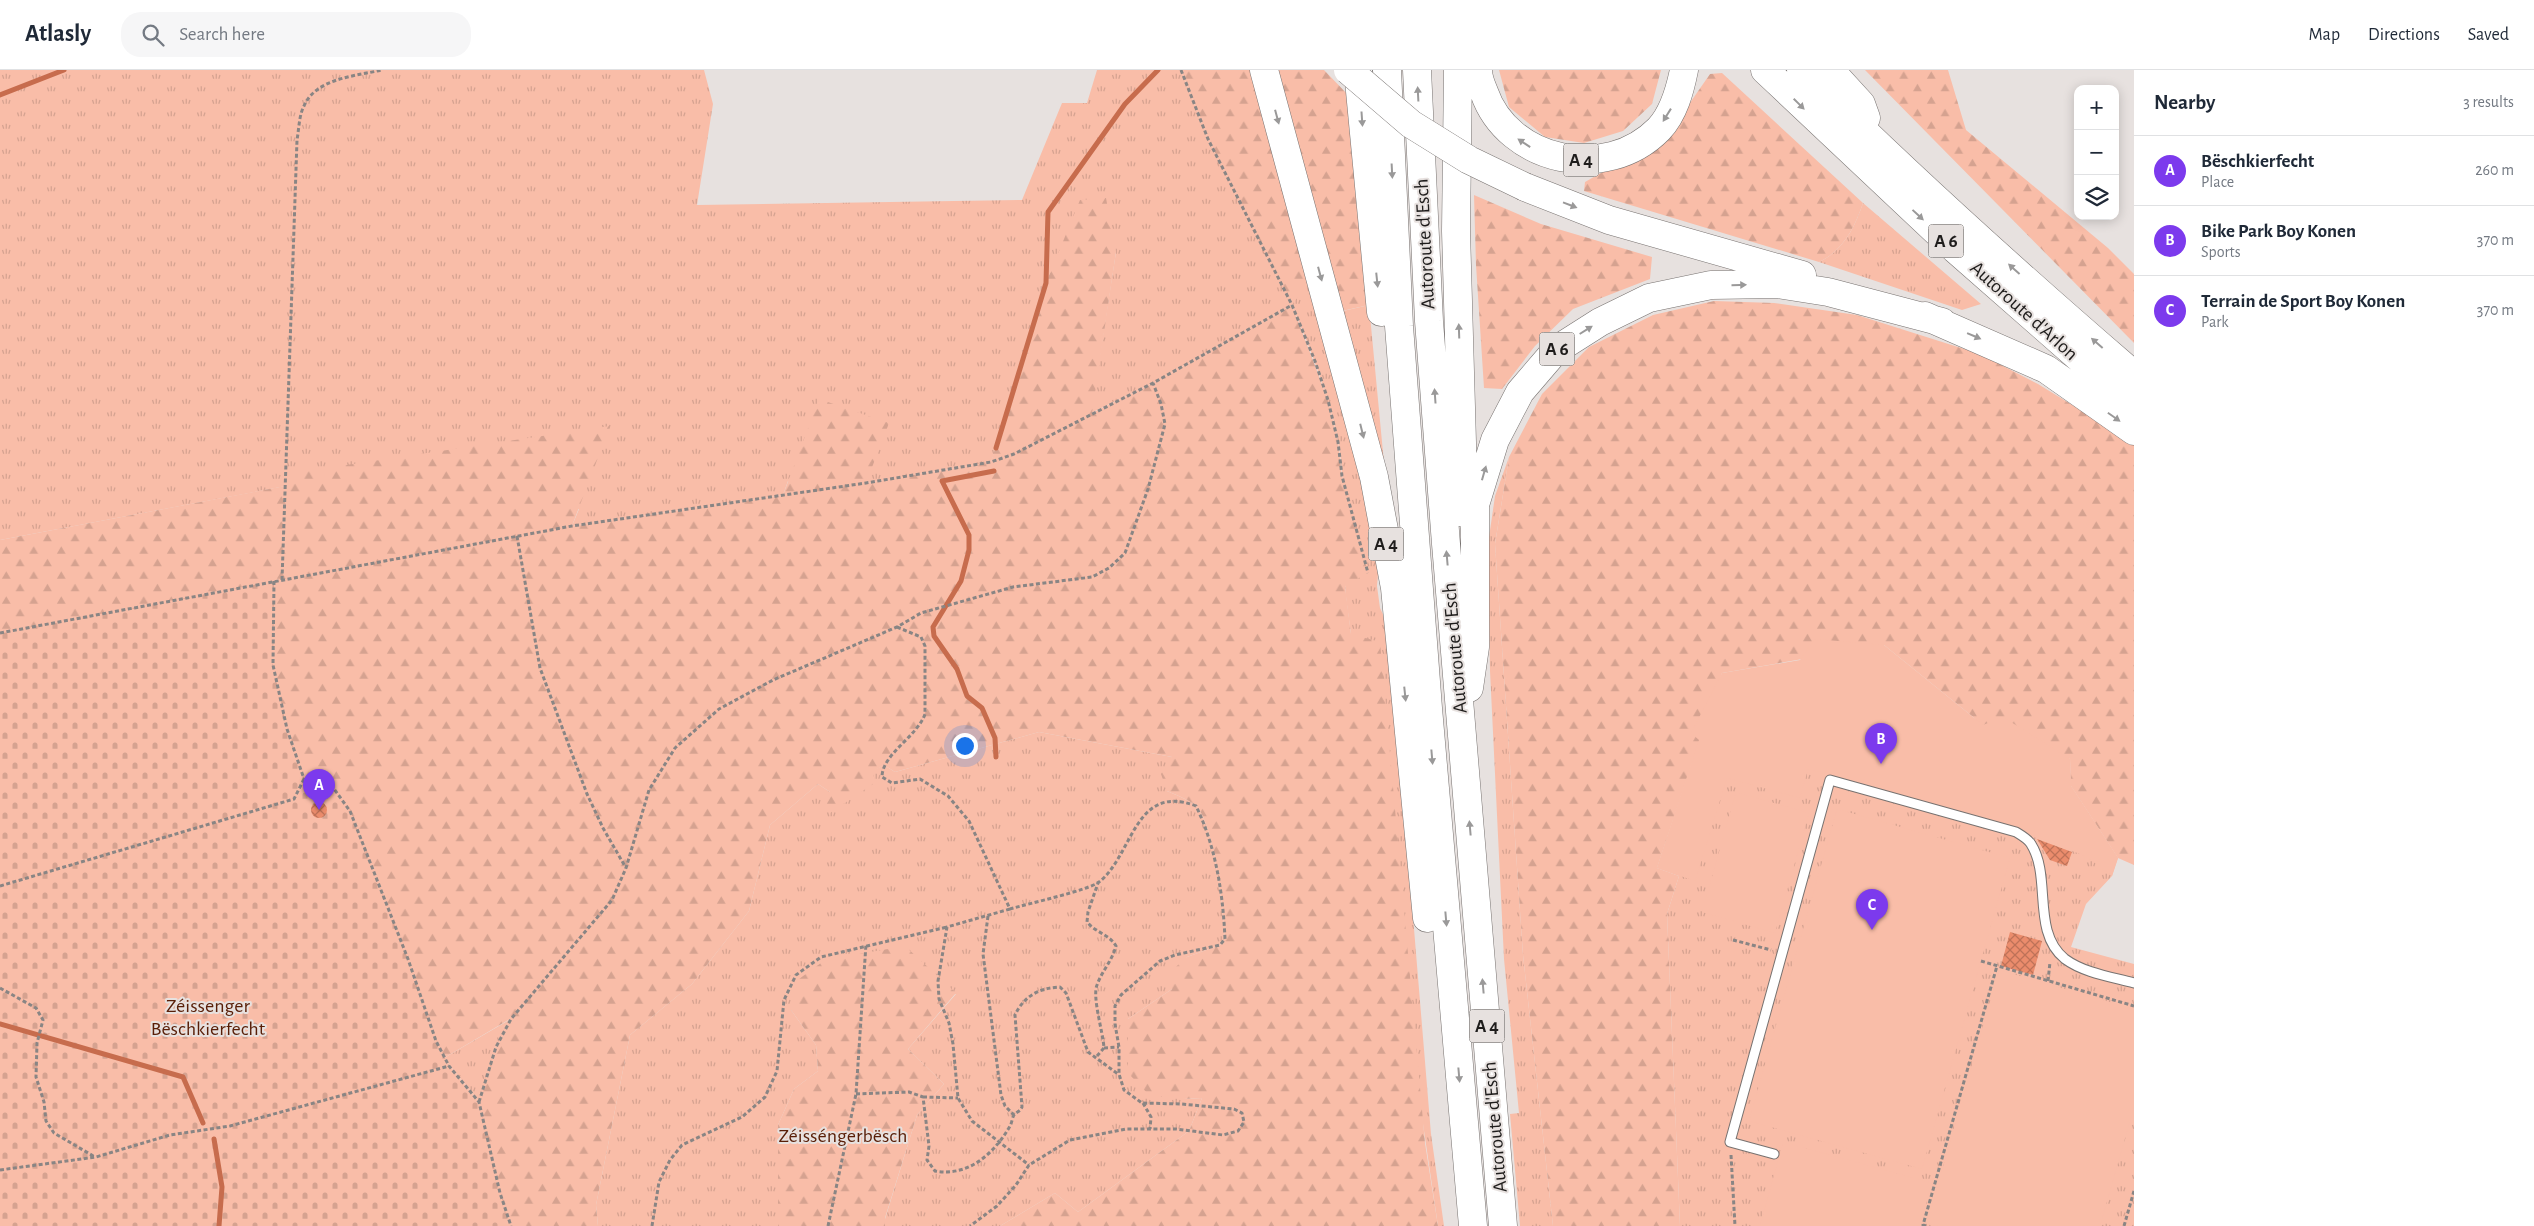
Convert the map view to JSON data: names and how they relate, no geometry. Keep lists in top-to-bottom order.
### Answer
{
  "streets": {
    "highway": [
      "A 4",
      "A 6",
      "Autoroute d'Esch",
      "Autoroute d'Arlon"
    ]
  },
  "crossings": [
    ["A 4", "Autoroute d'Esch"],
    ["A 6", "Autoroute d'Esch"]
  ],
  "parks": ["Zéissenger Bëschkierfecht", "Zéisséngerbësch"],
  "page": {
    "header": "Atlasly",
    "search": "Search here",
    "nav": ["Map", "Directions", "Saved"],
    "heading": ["Nearby", "3 results"],
    "map_buttons": ["+", "−"],
    "list": [
      {
        "mark": "A",
        "name": "Bëschkierfecht",
        "note": "Place",
        "value": "260 m"
      },
      {
        "mark": "B",
        "name": "Bike Park Boy Konen",
        "note": "Sports",
        "value": "370 m"
      },
      {
        "mark": "C",
        "name": "Terrain de Sport Boy Konen",
        "note": "Park",
        "value": "370 m"
      }
    ],
    "pins": ["B", "A", "C"]
  }
}
